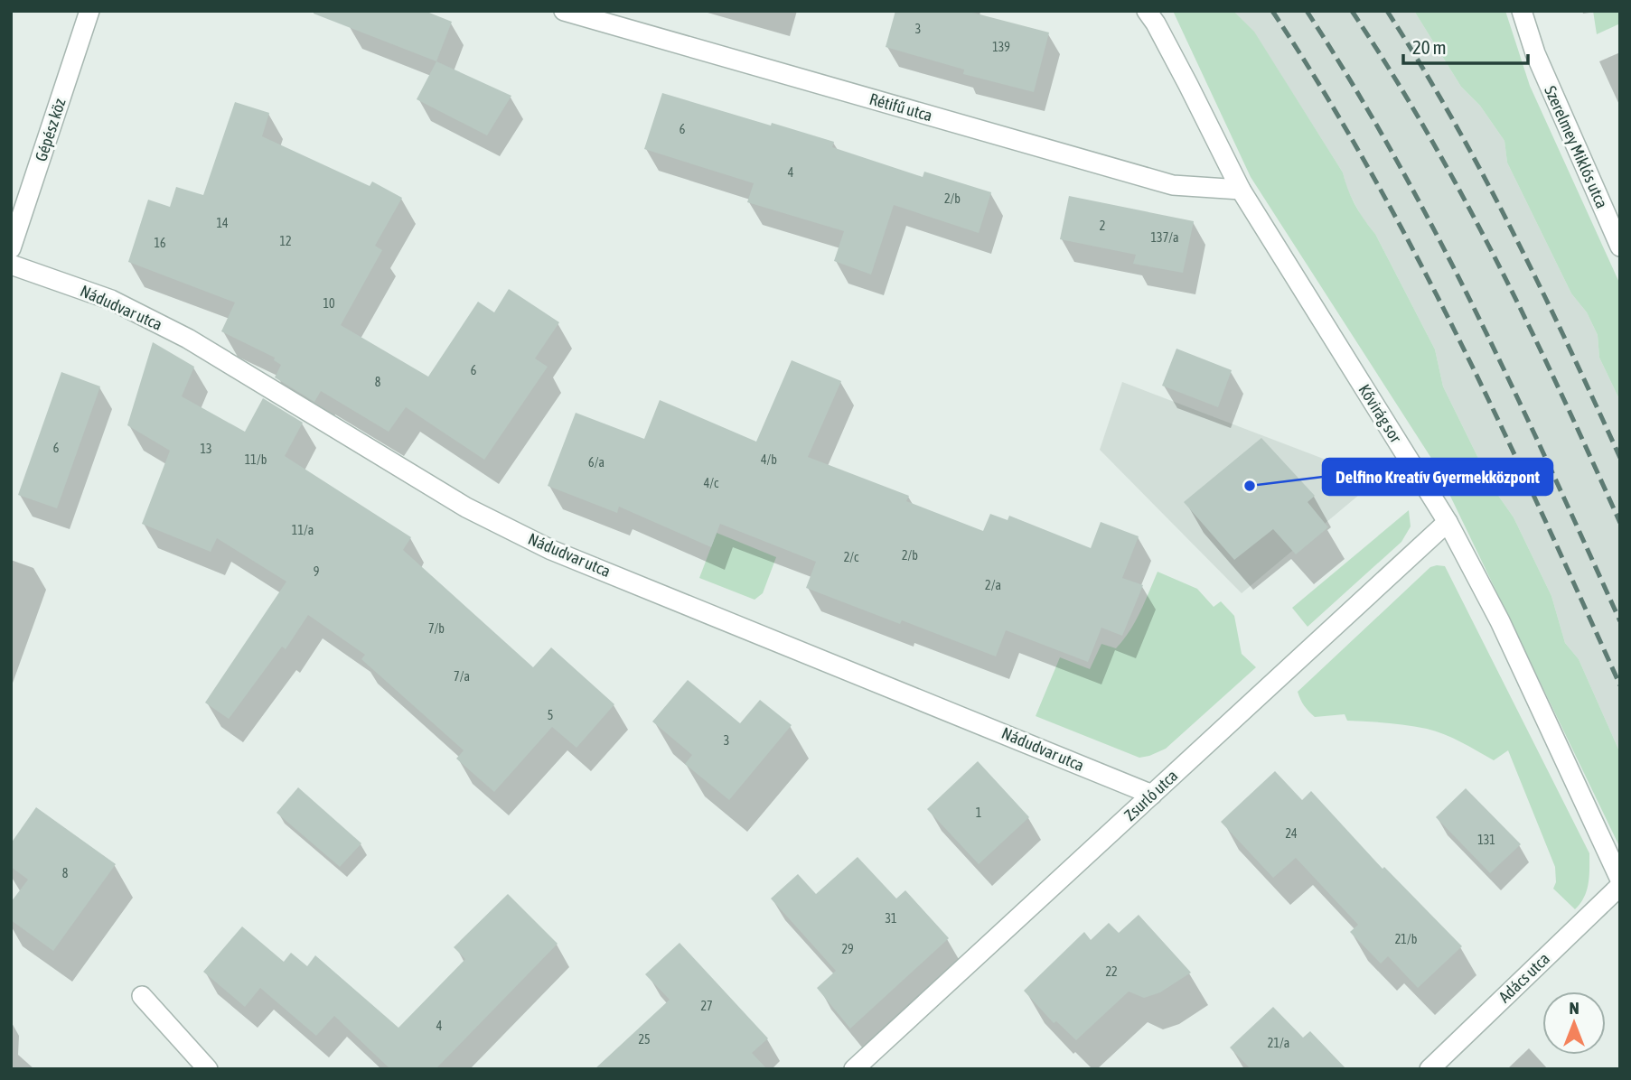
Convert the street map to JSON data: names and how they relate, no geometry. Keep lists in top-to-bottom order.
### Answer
{
  "streets": {
    "street": [
      "Rétifű utca",
      "Gépész köz",
      "Szerelmey Miklós utca",
      "Nádudvar utca",
      "Kővirág sor",
      "Zsurló utca",
      "Adács utca"
    ]
  },
  "crossings": [
    ["Rétifű utca", "Kővirág sor"],
    ["Nádudvar utca", "Zsurló utca"],
    ["Kővirág sor", "Zsurló utca"]
  ],
  "places": ["Delfino Kreatív Gyermekközpont"],
  "house_numbers": [
    "3",
    "139",
    "6",
    "4",
    "2/b",
    "14",
    "2",
    "137/a",
    "12",
    "16",
    "10",
    "6",
    "8",
    "6",
    "13",
    "11/b",
    "4/b",
    "6/a",
    "4/c",
    "11/a",
    "2/b",
    "2/c",
    "9",
    "2/a",
    "7/b",
    "7/a",
    "5",
    "3",
    "1",
    "24",
    "131",
    "8",
    "31",
    "21/b",
    "29",
    "22",
    "27",
    "4",
    "25",
    "21/a"
  ],
  "scale_bar": "20 m",
  "north": "top"
}
